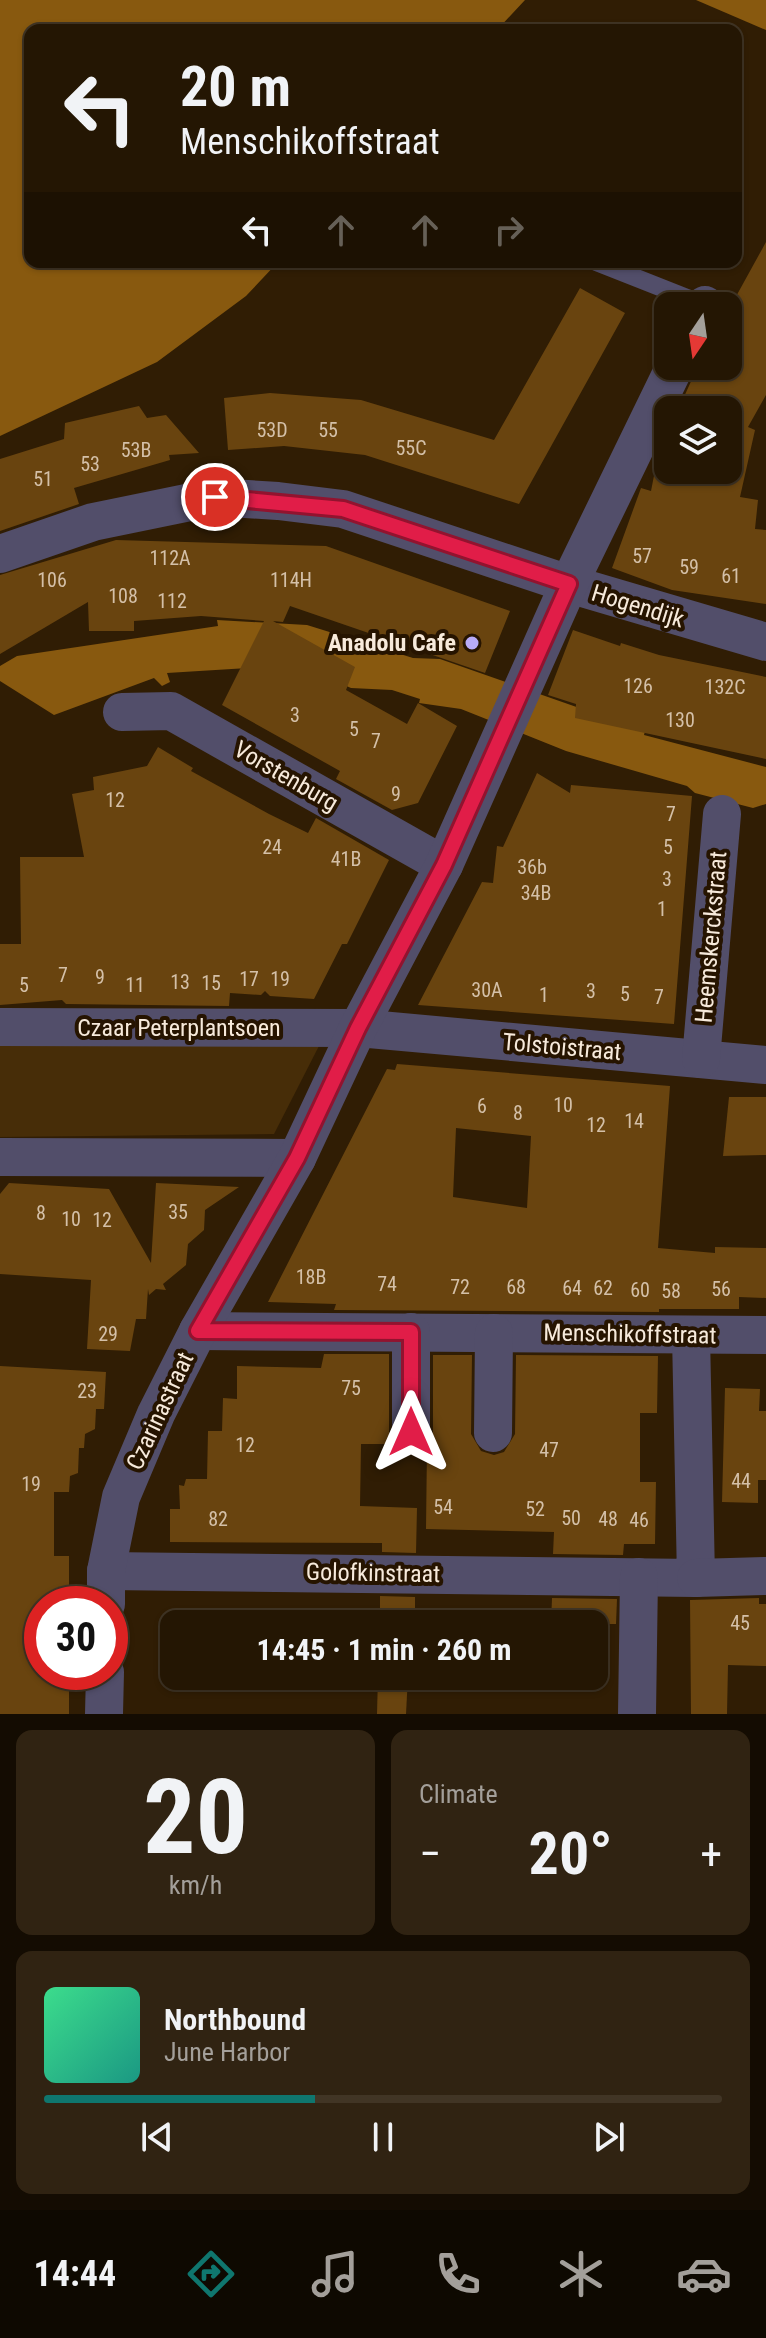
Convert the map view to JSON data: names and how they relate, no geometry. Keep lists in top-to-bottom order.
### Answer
{
  "streets": {
    "street": [
      "Hogendijk",
      "Vorstenburg",
      "Heemskerckstraat",
      "Czaar Peterplantsoen",
      "Tolstoistraat",
      "Menschikoffstraat",
      "Czarinastraat",
      "Golofkinstraat"
    ]
  },
  "crossings": [
    ["Hogendijk", "Czarinastraat"],
    ["Vorstenburg", "Czarinastraat"],
    ["Heemskerckstraat", "Tolstoistraat"],
    ["Czaar Peterplantsoen", "Tolstoistraat"],
    ["Czaar Peterplantsoen", "Czarinastraat"],
    ["Tolstoistraat", "Czarinastraat"],
    ["Menschikoffstraat", "Czarinastraat"]
  ],
  "places": ["Anadolu Cafe"],
  "house_numbers": [
    "53D",
    "55",
    "55C",
    "53B",
    "53",
    "51",
    "57",
    "112A",
    "59",
    "61",
    "106",
    "114H",
    "108",
    "112",
    "126",
    "132C",
    "3",
    "130",
    "5",
    "7",
    "9",
    "12",
    "7",
    "24",
    "5",
    "41B",
    "36b",
    "3",
    "34B",
    "1",
    "7",
    "9",
    "17",
    "19",
    "13",
    "15",
    "5",
    "11",
    "30A",
    "3",
    "5",
    "1",
    "7",
    "10",
    "6",
    "8",
    "14",
    "12",
    "35",
    "8",
    "10",
    "12",
    "18B",
    "74",
    "72",
    "68",
    "64",
    "62",
    "56",
    "60",
    "58",
    "29",
    "75",
    "23",
    "12",
    "47",
    "44",
    "19",
    "54",
    "52",
    "50",
    "82",
    "48",
    "46",
    "45"
  ],
  "north": "bottom",
  "page": {
    "turn": ["20 m", "Menschikoffstraat"],
    "limit": "30",
    "trip": "14:45 · 1 min · 260 m",
    "tile": [
      ["20", "km/h"],
      "Climate"
    ],
    "heat": ["−", "20°", "+"],
    "song": ["Northbound", "June Harbor"],
    "tabs": "14:44"
  }
}
